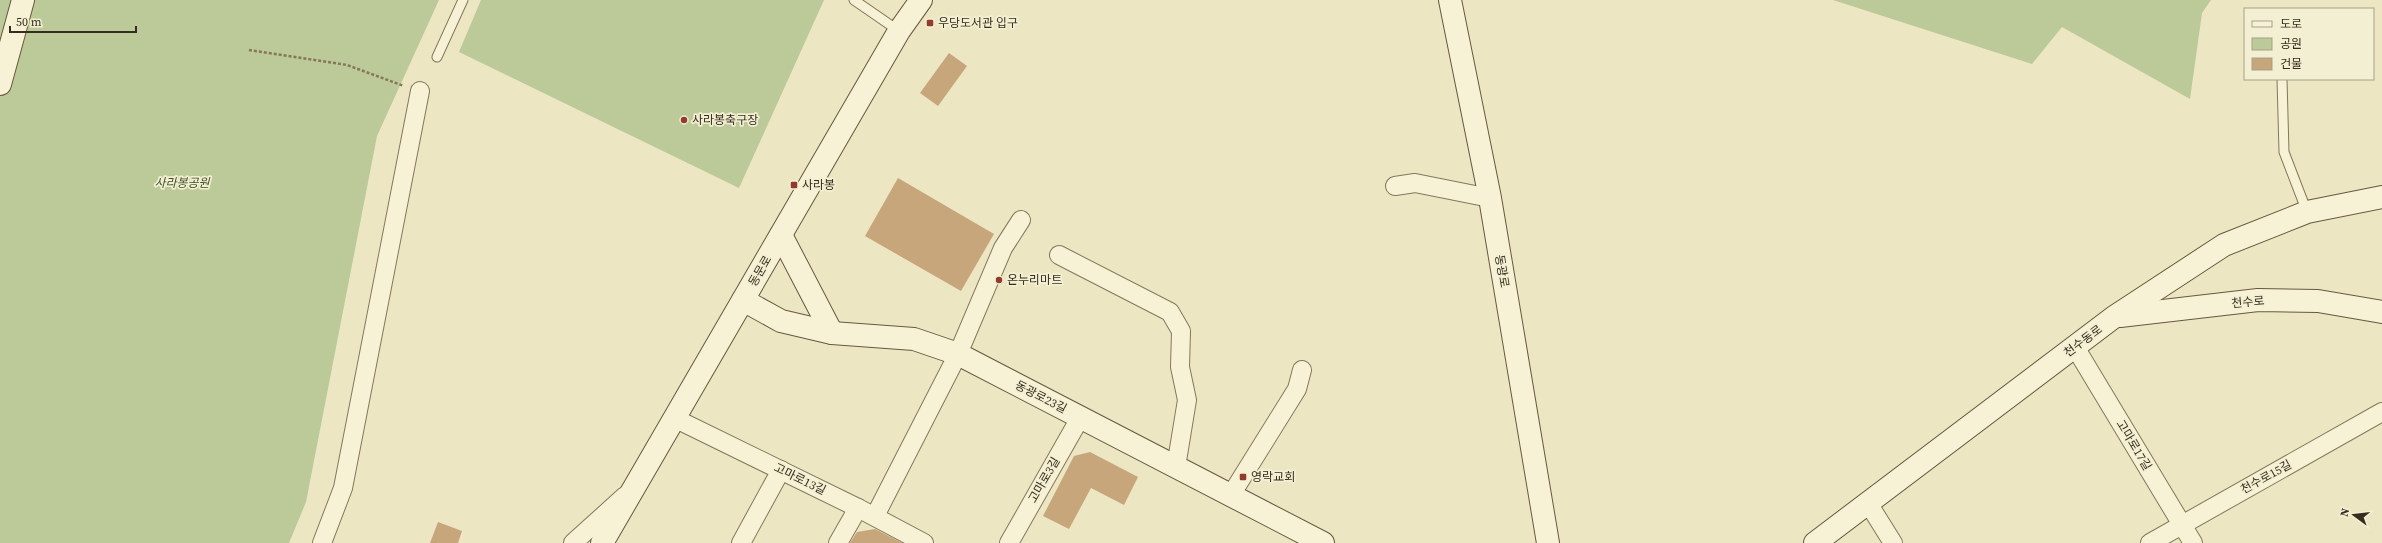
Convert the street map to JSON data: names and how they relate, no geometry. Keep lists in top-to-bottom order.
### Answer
{
  "streets": {
    "main road": [
      "동문로",
      "동광로",
      "천수로",
      "천수동로",
      "동광로23길"
    ],
    "street": [
      "고마로17길",
      "천수로15길",
      "고마로13길",
      "고마로3길"
    ]
  },
  "crossings": [
    ["동문로", "동광로23길"],
    ["동문로", "고마로13길"],
    ["천수로", "천수동로"],
    ["천수동로", "고마로17길"],
    ["동광로23길", "고마로3길"],
    ["고마로17길", "천수로15길"]
  ],
  "parks": ["사라봉공원"],
  "places": {
    "transit": ["우당도서관 입구", "사라봉", "영락교회"],
    "other": ["사라봉축구장", "온누리마트"]
  },
  "legend": ["도로", "공원", "건물"],
  "scale_bar": "50 m",
  "north": "left"
}
